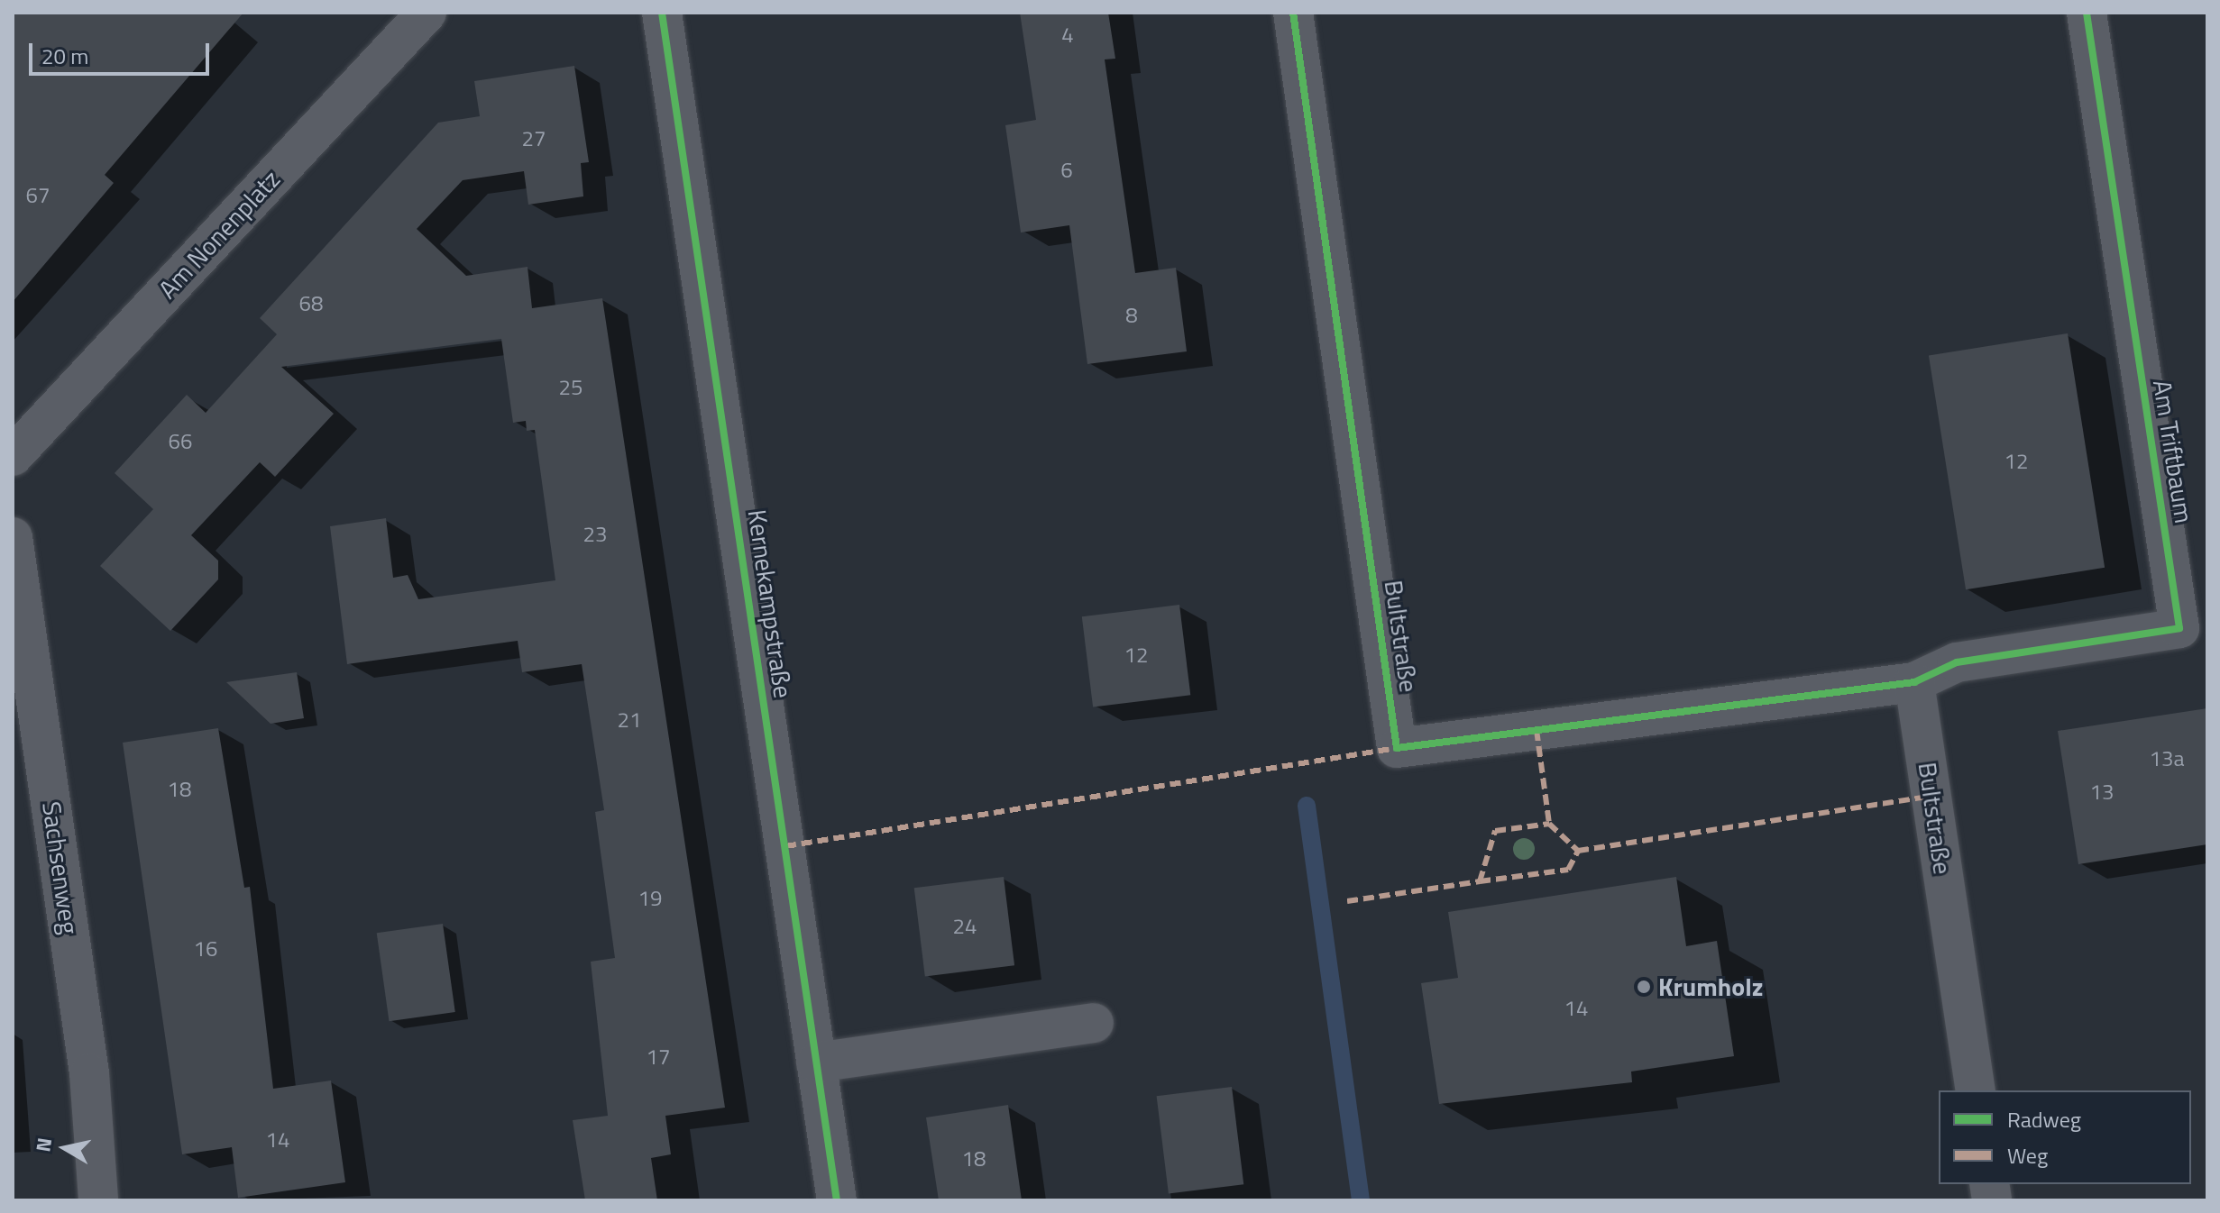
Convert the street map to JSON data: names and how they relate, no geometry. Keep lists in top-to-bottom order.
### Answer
{
  "streets": {
    "street": [
      "Am Nonenplatz",
      "Am Triftbaum",
      "Kernekampstraße",
      "Bultstraße",
      "Sachsenweg"
    ]
  },
  "crossings": [
    ["Am Triftbaum", "Bultstraße"]
  ],
  "places": ["Krumholz"],
  "house_numbers": [
    "4",
    "27",
    "6",
    "67",
    "68",
    "8",
    "25",
    "66",
    "12",
    "23",
    "12",
    "21",
    "13a",
    "18",
    "13",
    "19",
    "24",
    "16",
    "14",
    "17",
    "14",
    "18"
  ],
  "legend": ["Radweg", "Weg"],
  "scale_bar": "20 m",
  "north": "left"
}
